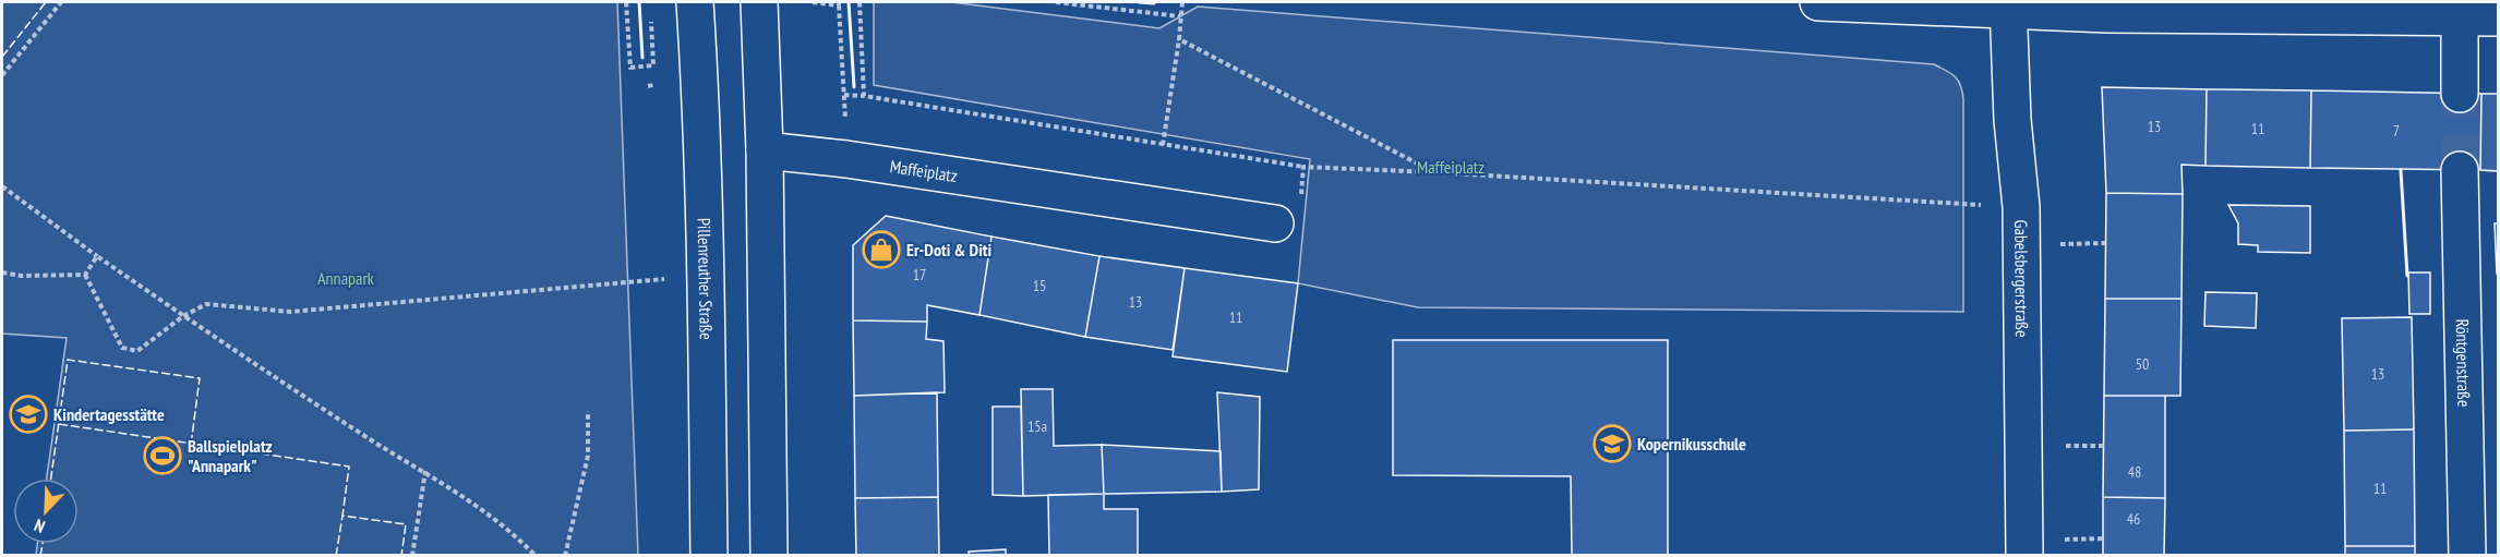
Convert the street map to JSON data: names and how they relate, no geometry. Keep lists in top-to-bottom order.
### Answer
{
  "streets": {
    "street": [
      "Maffeiplatz",
      "Pillenreuther Straße",
      "Gabelsbergerstraße",
      "Röntgenstraße"
    ]
  },
  "parks": ["Maffeiplatz", "Annapark"],
  "places": {
    "shop": ["Er-Doti & Diti"],
    "school or university": ["Kindertagesstätte", "Kopernikusschule"],
    "sports": ["Ballspielplatz \"Annapark\""]
  },
  "house_numbers": [
    "13",
    "11",
    "7",
    "17",
    "15",
    "13",
    "11",
    "50",
    "13",
    "15a",
    "48",
    "11",
    "46"
  ],
  "north": "bottom left"
}
